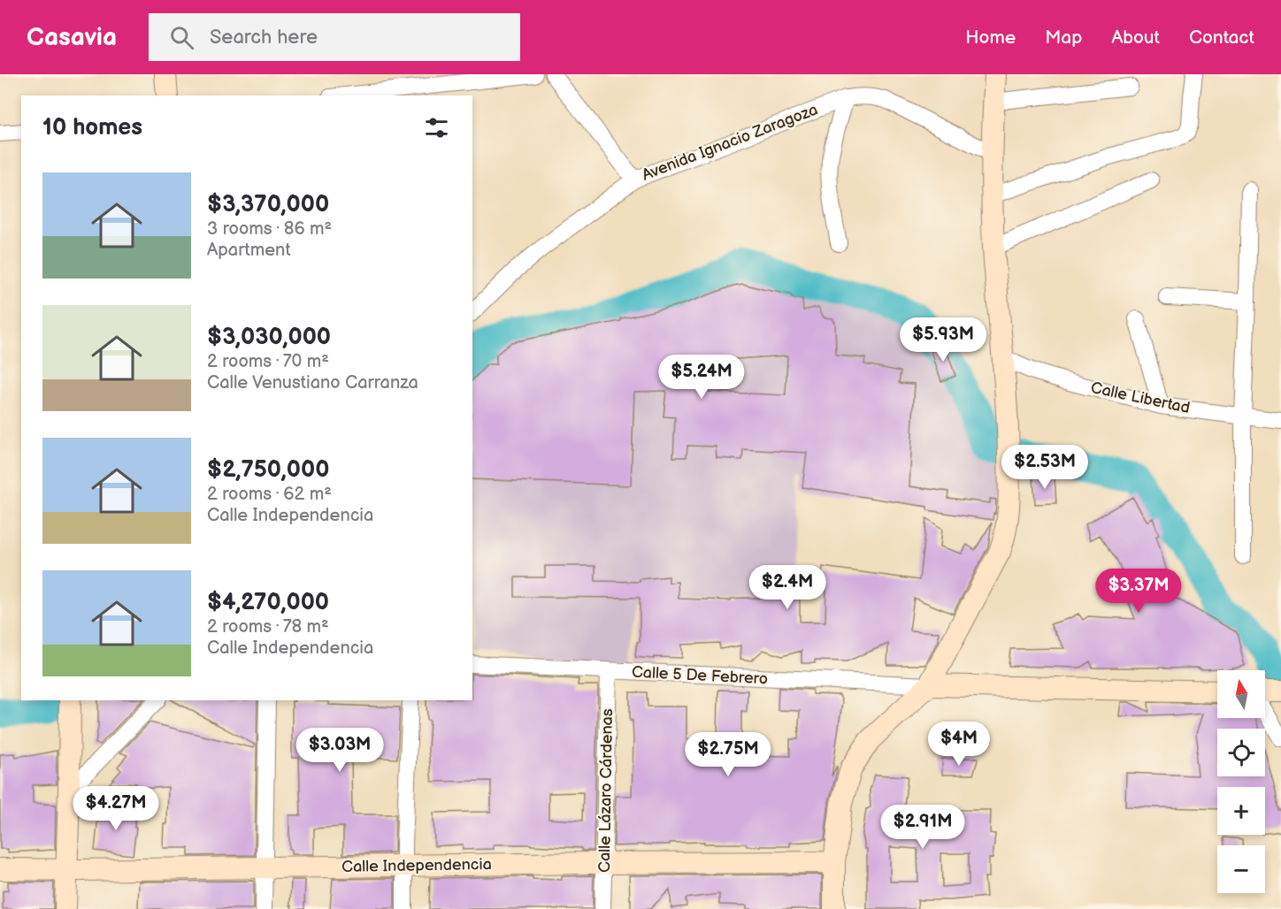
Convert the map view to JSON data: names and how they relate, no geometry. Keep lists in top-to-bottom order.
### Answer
{
  "streets": {
    "street": [
      "Avenida Ignacio Zaragoza",
      "Calle Libertad",
      "Calle 5 De Febrero",
      "Calle Lázaro Cárdenas",
      "Calle Independencia"
    ]
  },
  "crossings": [
    ["Calle 5 De Febrero", "Calle Lázaro Cárdenas"],
    ["Calle Lázaro Cárdenas", "Calle Independencia"]
  ],
  "north": "top",
  "page": {
    "header": "Casavia",
    "search": "Search here",
    "nav": [
      "Home",
      "Map",
      "About",
      "Contact"
    ],
    "heading": "10 homes",
    "list": [
      {
        "name": "$3,370,000",
        "note": "3 rooms · 86 m² · Apartment"
      },
      {
        "name": "$3,030,000",
        "note": "2 rooms · 70 m² · Calle Venustiano Carranza"
      },
      {
        "name": "$2,750,000",
        "note": "2 rooms · 62 m² · Calle Independencia"
      },
      {
        "name": "$4,270,000",
        "note": "2 rooms · 78 m² · Calle Independencia"
      }
    ],
    "price": [
      "$5.93M",
      "$5.24M",
      "$2.53M",
      "$2.4M",
      "$3.37M",
      "$4M",
      "$3.03M",
      "$2.75M",
      "$4.27M",
      "$2.91M"
    ],
    "map_buttons": ["+", "−"]
  }
}
